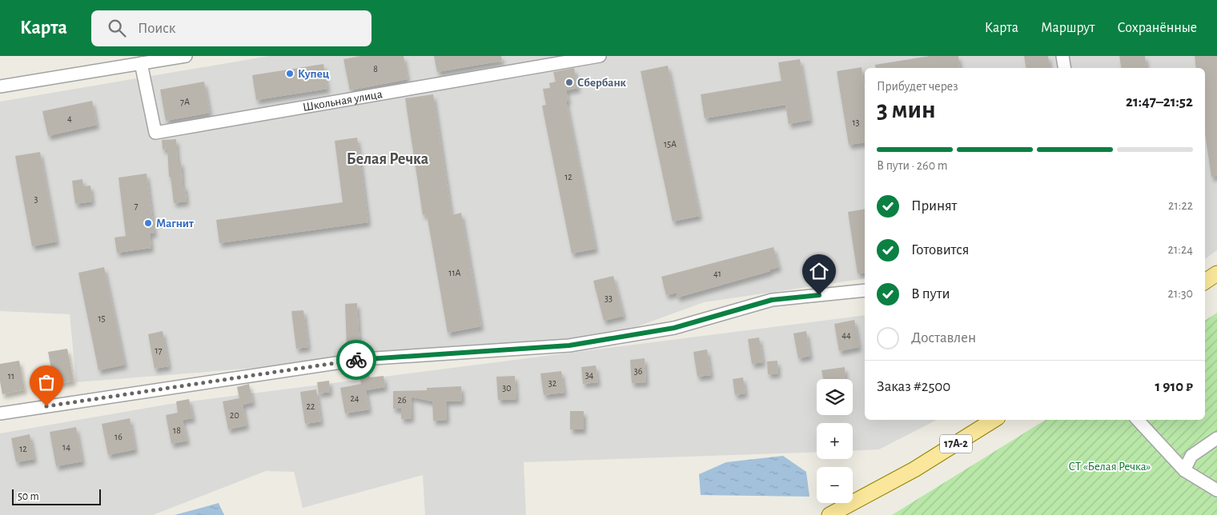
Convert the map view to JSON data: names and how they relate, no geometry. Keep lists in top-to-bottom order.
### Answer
{
  "streets": {
    "main road": ["17А-2"],
    "street": ["Школьная улица"]
  },
  "districts": ["Белая Речка"],
  "parks": ["СТ «Белая Речка»"],
  "places": ["Купец", "Сбербанк", "Магнит"],
  "house_numbers": [
    "8",
    "7А",
    "4",
    "13",
    "15А",
    "12",
    "3",
    "7",
    "11А",
    "41",
    "33",
    "15",
    "44",
    "17",
    "36",
    "34",
    "11",
    "32",
    "30",
    "24",
    "26",
    "22",
    "20",
    "18",
    "16",
    "14",
    "12"
  ],
  "scale_bar": "50 m",
  "page": {
    "header": "Карта",
    "search": "Поиск",
    "nav": ["Карта", "Маршрут", "Сохранённые"],
    "heading": ["3 мин", "Прибудет через", "21:47–21:52"],
    "panel": ["Заказ #2500", "1 910 ₽"],
    "bar": "В пути · 260 m",
    "list": [
      ["Принят", "21:22"],
      ["Готовится", "21:24"],
      ["В пути", "21:30"],
      "Доставлен"
    ],
    "map_buttons": ["+", "−"],
    "scale": "50 m"
  }
}
